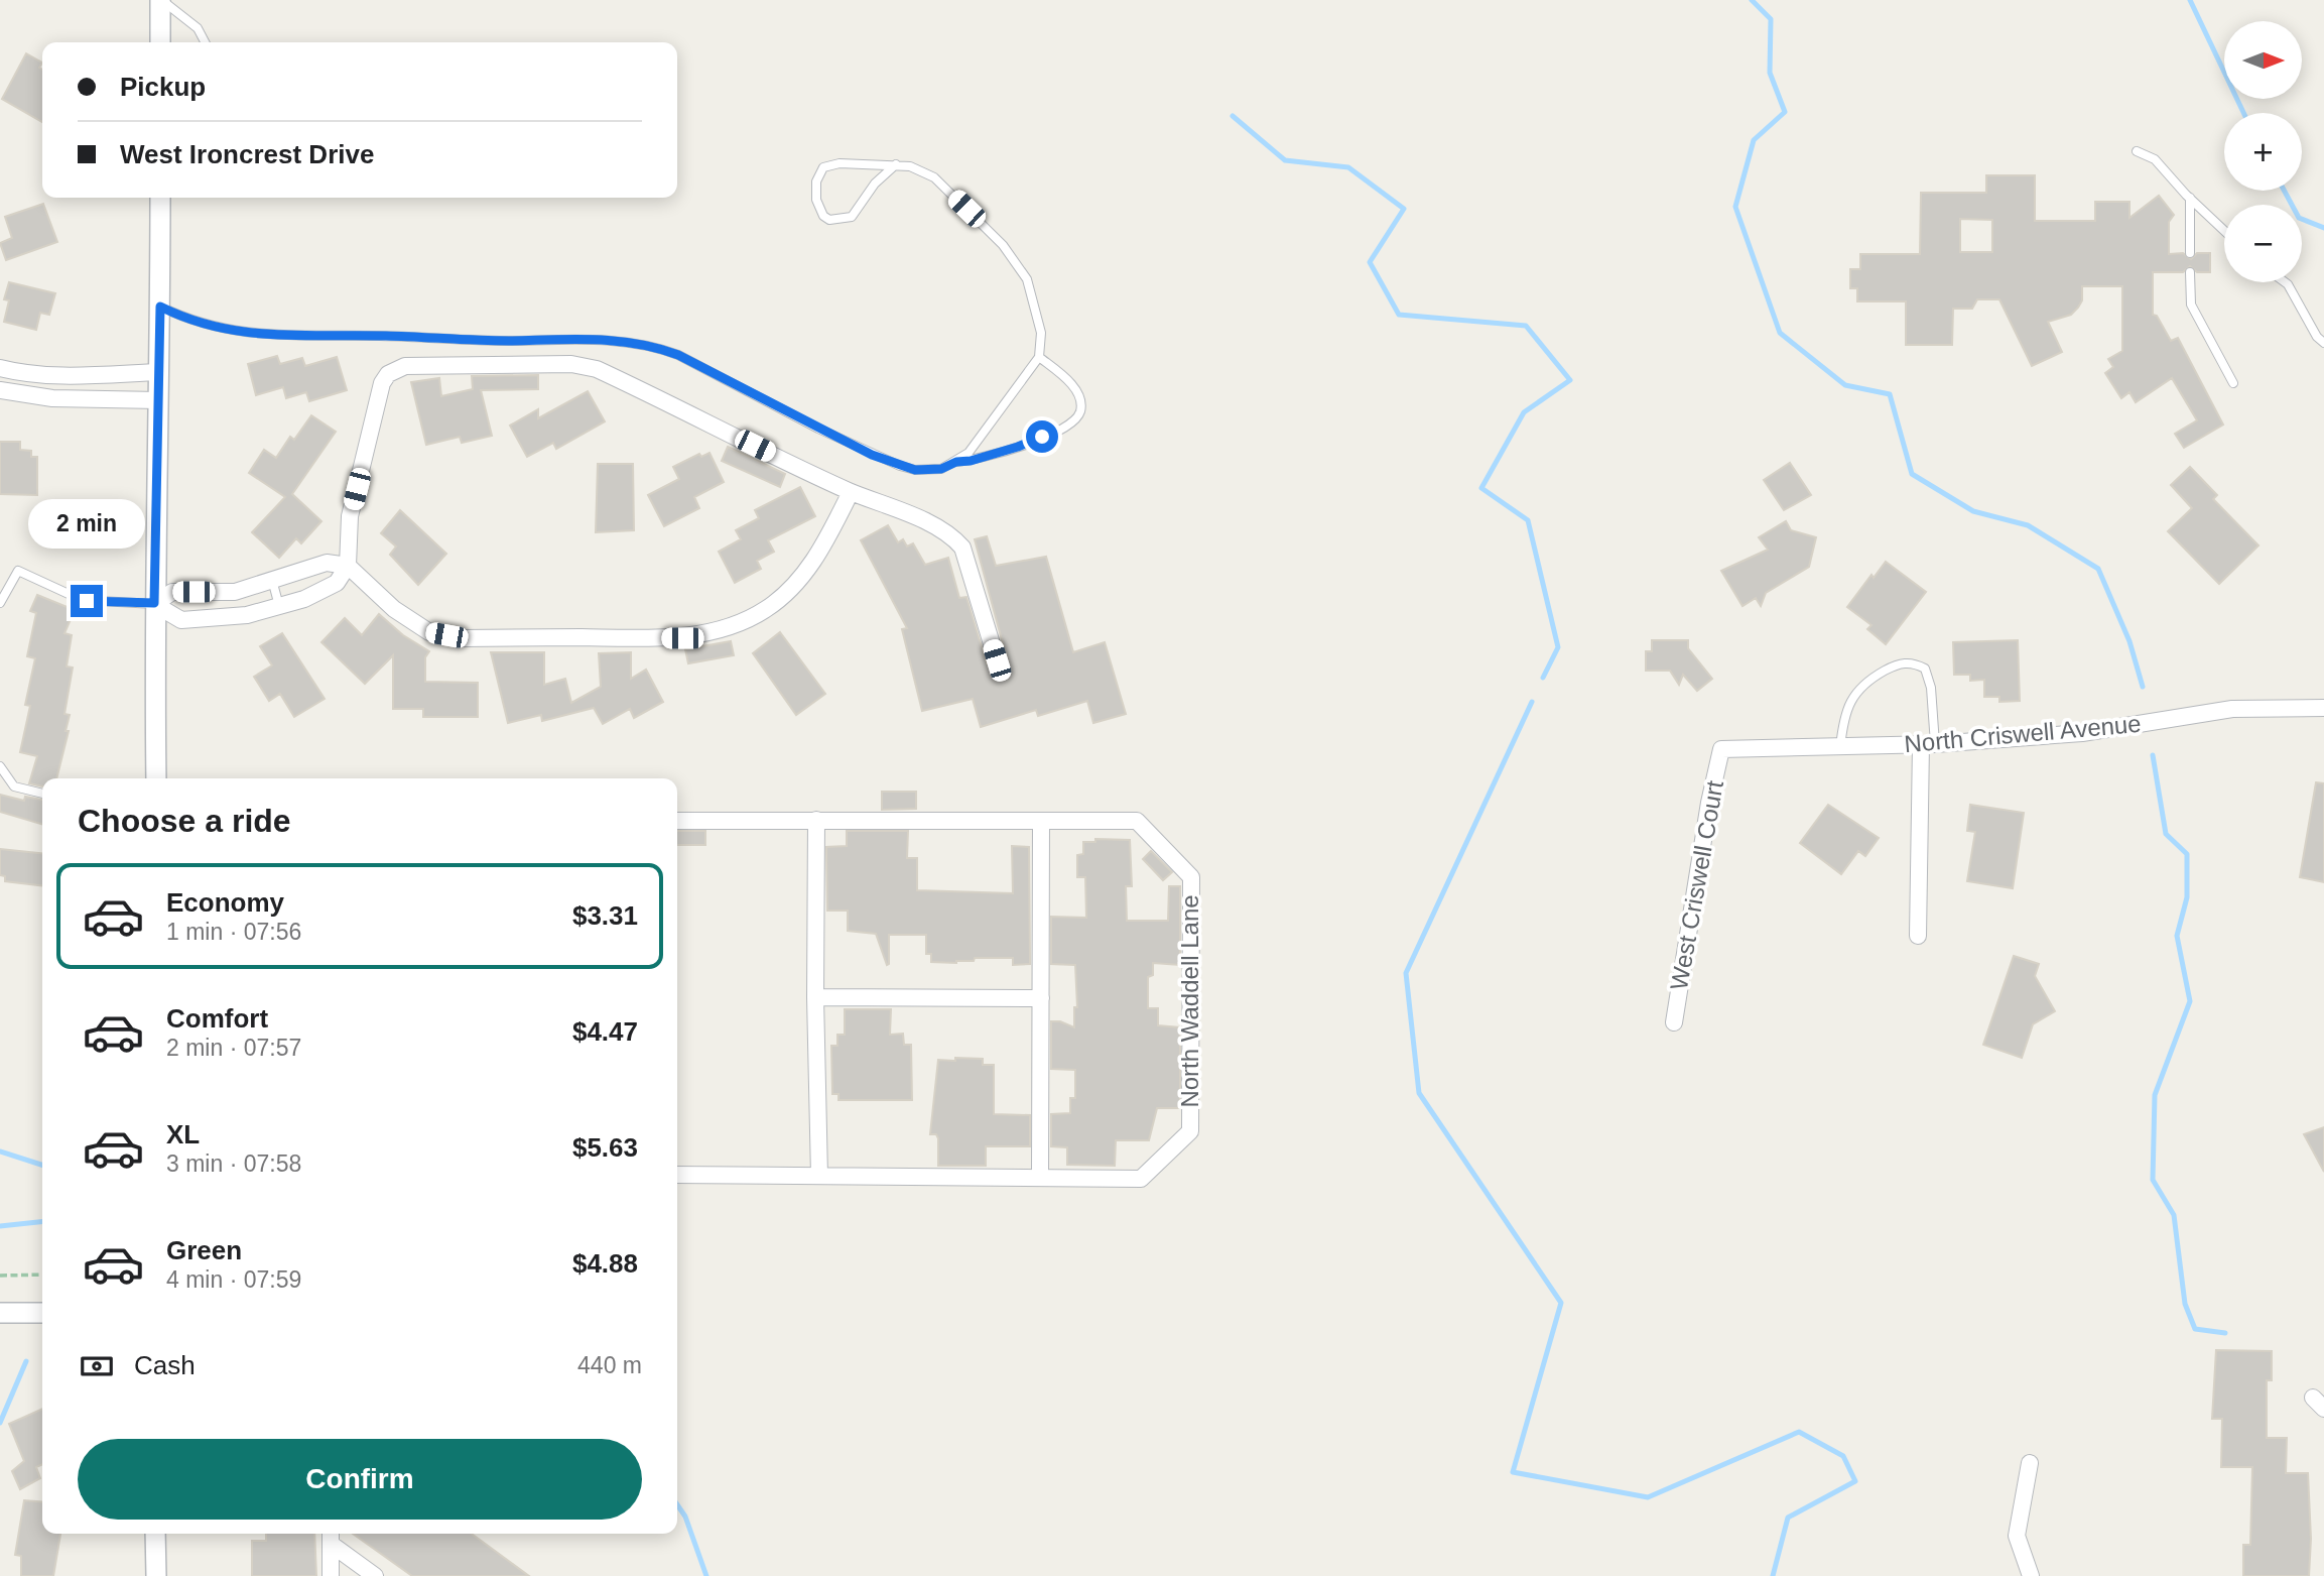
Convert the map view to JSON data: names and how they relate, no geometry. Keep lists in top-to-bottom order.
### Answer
{
  "streets": {
    "street": ["North Criswell Avenue", "West Criswell Court", "North Waddell Lane"]
  },
  "crossings": [
    ["North Criswell Avenue", "West Criswell Court"]
  ],
  "north": "right",
  "page": {
    "map_buttons": ["+", "−"],
    "banner": ["Pickup", "West Ironcrest Drive"],
    "bubble": "2 min",
    "heading": "Choose a ride",
    "list": [
      {
        "name": "Economy",
        "note": "1 min · 07:56",
        "value": "$3.31"
      },
      {
        "name": "Comfort",
        "note": "2 min · 07:57",
        "value": "$4.47"
      },
      {
        "name": "XL",
        "note": "3 min · 07:58",
        "value": "$5.63"
      },
      {
        "name": "Green",
        "note": "4 min · 07:59",
        "value": "$4.88"
      }
    ],
    "pay": ["Cash", "440 m"],
    "buttons": "Confirm"
  }
}
